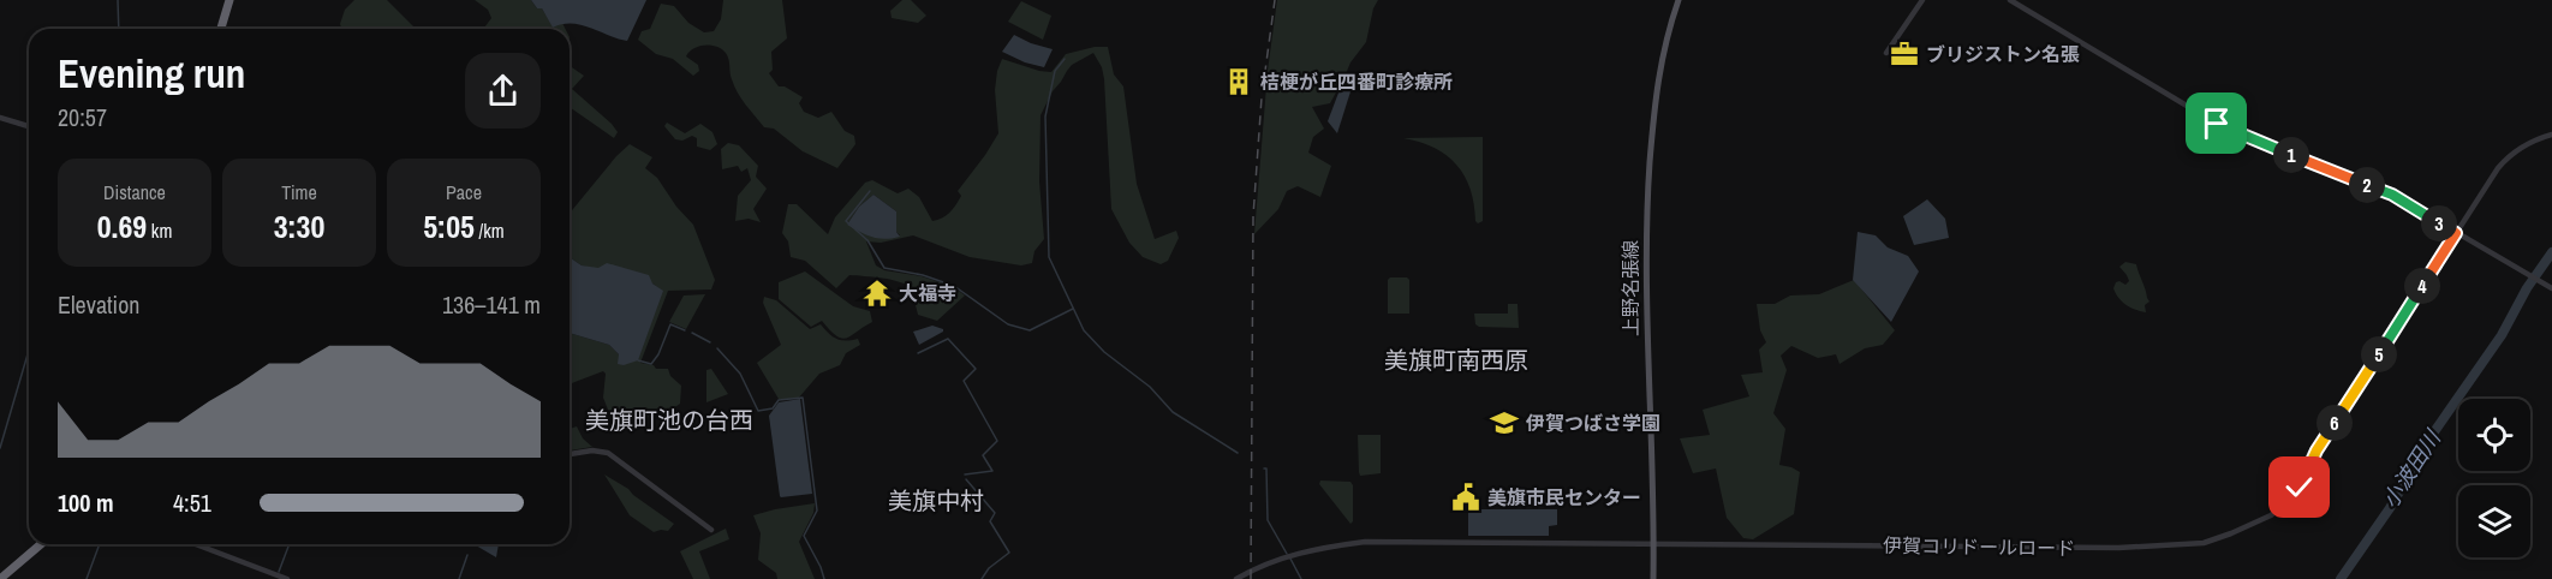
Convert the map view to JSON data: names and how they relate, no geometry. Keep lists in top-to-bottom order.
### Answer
{
  "streets": {
    "main road": ["上野名張線"],
    "street": ["伊賀コリドールロード"]
  },
  "crossings": [
    ["上野名張線", "伊賀コリドールロード"]
  ],
  "districts": ["美旗町南西原", "美旗町池の台西", "美旗中村"],
  "water": ["小波田川"],
  "places": {
    "office": ["ブリジストン名張"],
    "building": ["桔梗が丘四番町診療所"],
    "temple": ["大福寺"],
    "school or university": ["伊賀つばさ学園"],
    "public building": ["美旗市民センター"]
  },
  "page": {
    "heading": ["Evening run", "20:57"],
    "pins": [
      "1",
      "2",
      "3",
      "4",
      "5",
      "6"
    ],
    "stats": [
      ["Distance", "0.69 km"],
      ["Time", "3:30"],
      ["Pace", "5:05 /km"]
    ],
    "chart": ["Elevation", "136–141 m"],
    "list": [
      {
        "name": "100 m",
        "note": "4:51"
      }
    ]
  }
}
